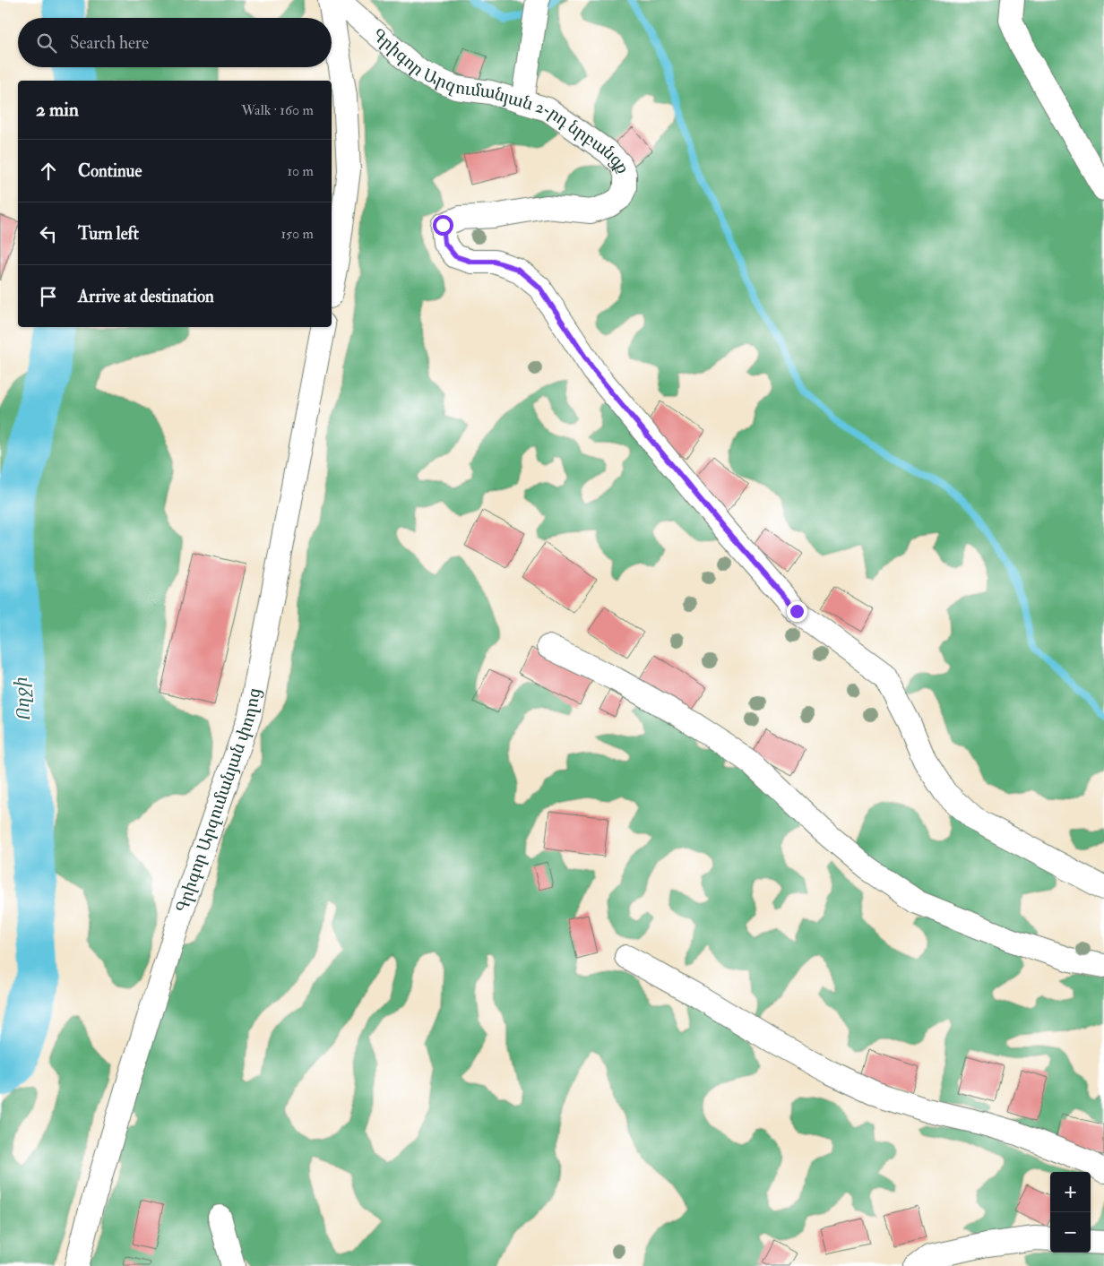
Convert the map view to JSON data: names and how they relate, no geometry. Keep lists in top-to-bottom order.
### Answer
{
  "streets": {
    "street": ["Գրիգոր Արզումանյան 2-րդ նրբանցք", "Գրիգոր Արզումանյան փողոց"]
  },
  "water": ["Ողջի"],
  "page": {
    "search": "Search here",
    "heading": ["2 min", "Walk · 160 m"],
    "list": [
      ["Continue", "10 m"],
      ["Turn left", "150 m"],
      "Arrive at destination"
    ],
    "map_buttons": ["+", "−"]
  }
}
